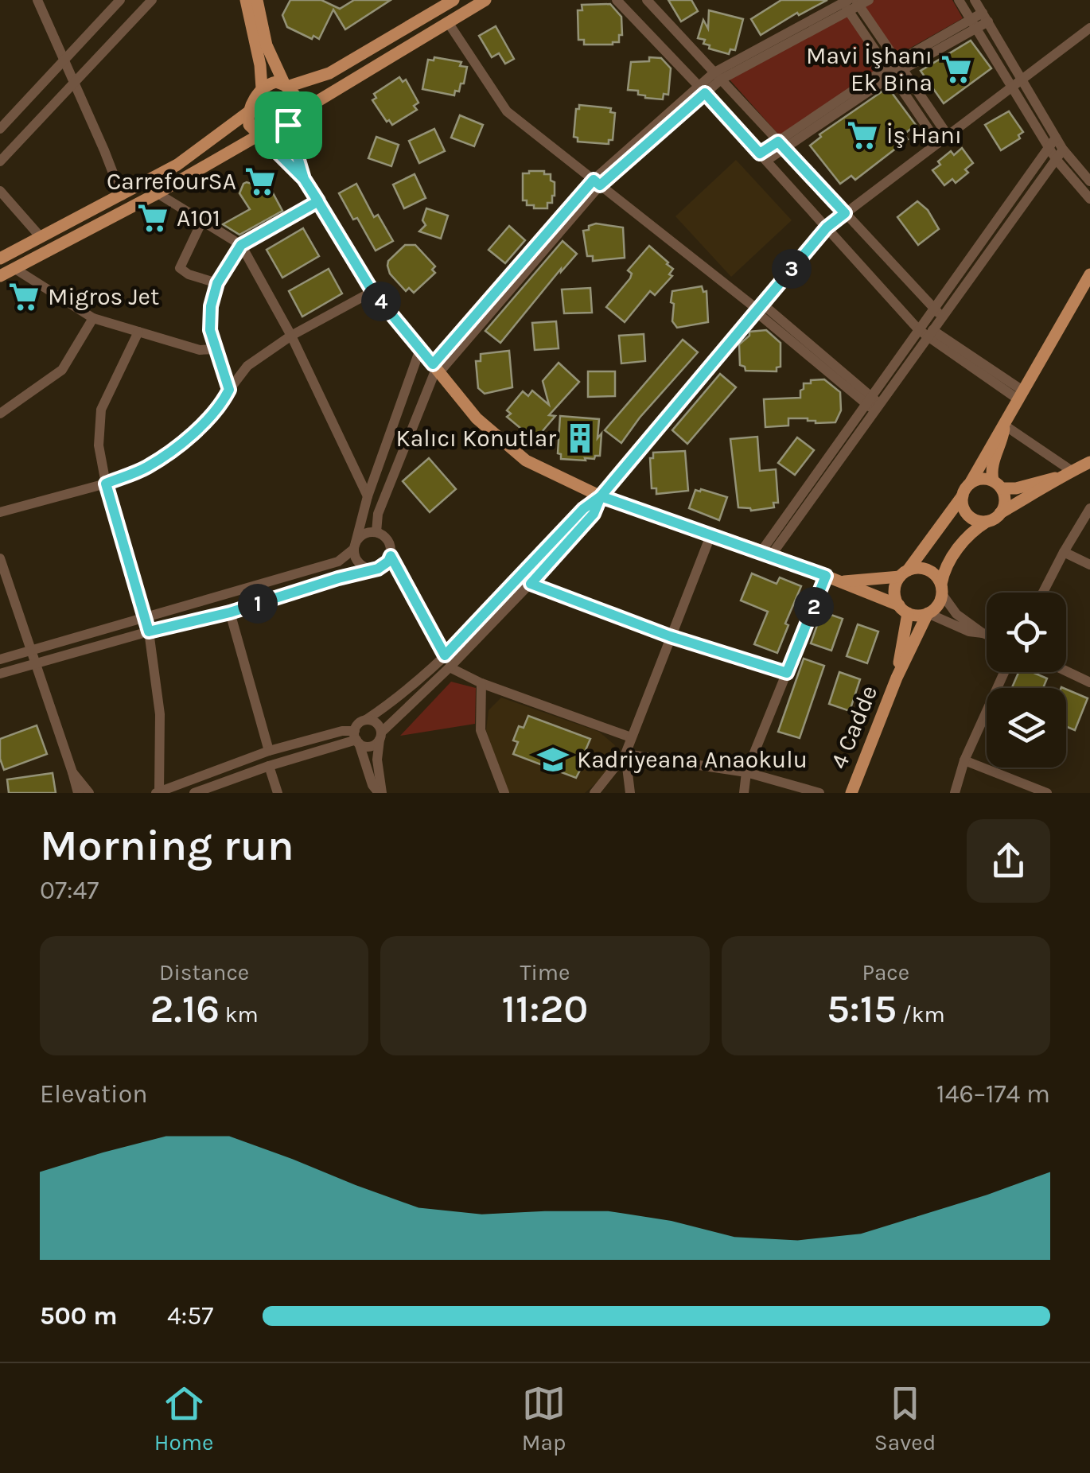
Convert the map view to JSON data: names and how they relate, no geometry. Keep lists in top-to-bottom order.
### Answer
{
  "streets": {
    "main road": ["4 Cadde"]
  },
  "places": {
    "supermarket": [
      "Mavi İşhanı Ek Bina",
      "İş Hanı",
      "CarrefourSA",
      "A101",
      "Migros Jet"
    ],
    "building": ["Kalıcı Konutlar"],
    "school or university": ["Kadriyeana Anaokulu"]
  },
  "page": {
    "pins": [
      "3",
      "4",
      "1",
      "2"
    ],
    "heading": ["Morning run", "07:47"],
    "stats": [
      ["Distance", "2.16 km"],
      ["Time", "11:20"],
      ["Pace", "5:15 /km"]
    ],
    "chart": ["Elevation", "146–174 m"],
    "list": [
      {
        "name": "500 m",
        "note": "4:57"
      }
    ],
    "tabs": ["Home", "Map", "Saved"]
  }
}
